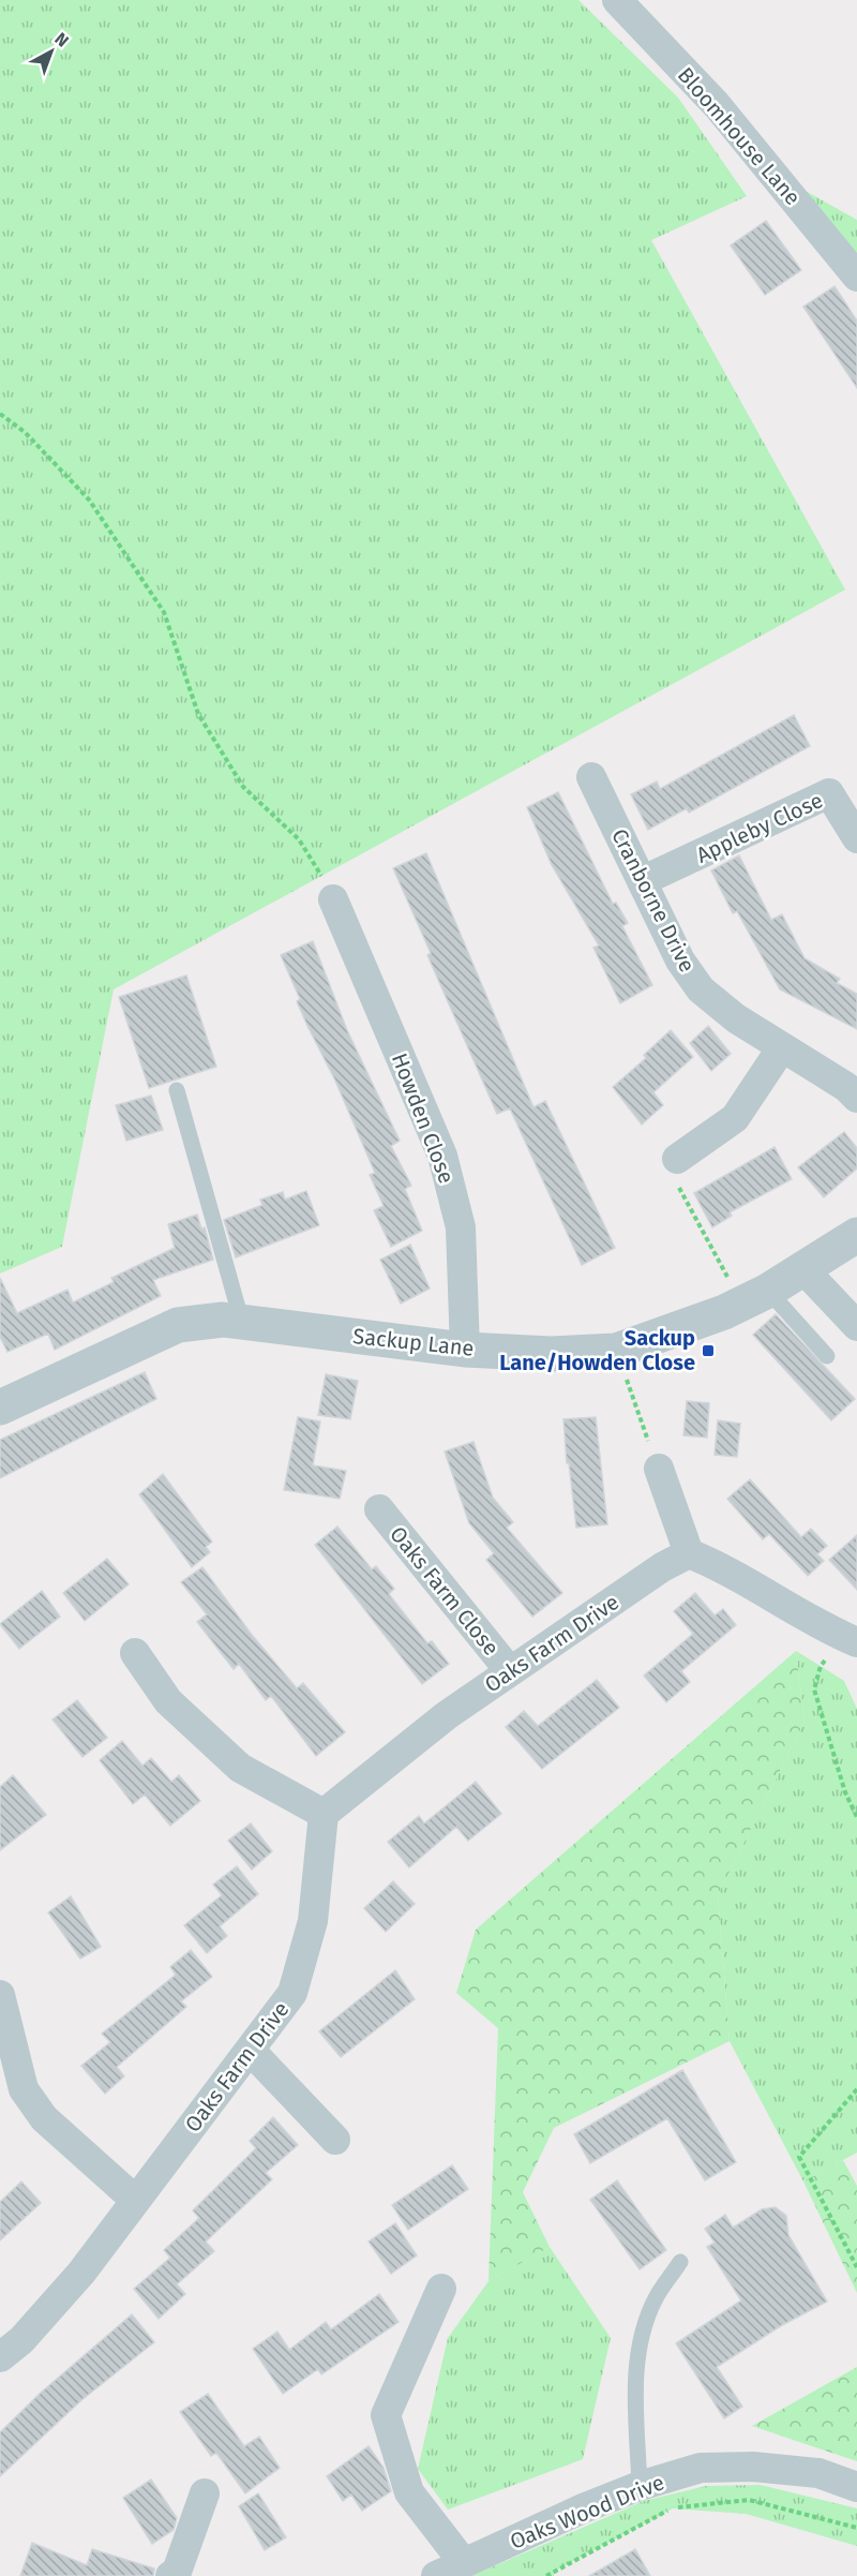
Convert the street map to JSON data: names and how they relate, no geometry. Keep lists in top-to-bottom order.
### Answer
{
  "streets": {
    "street": [
      "Bloomhouse Lane",
      "Appleby Close",
      "Cranborne Drive",
      "Howden Close",
      "Sackup Lane",
      "Oaks Farm Close",
      "Oaks Farm Drive",
      "Oaks Wood Drive"
    ]
  },
  "crossings": [
    ["Appleby Close", "Cranborne Drive"],
    ["Howden Close", "Sackup Lane"],
    ["Oaks Farm Close", "Oaks Farm Drive"]
  ],
  "places": {
    "transit": ["Sackup Lane/Howden Close"]
  },
  "north": "top right"
}
